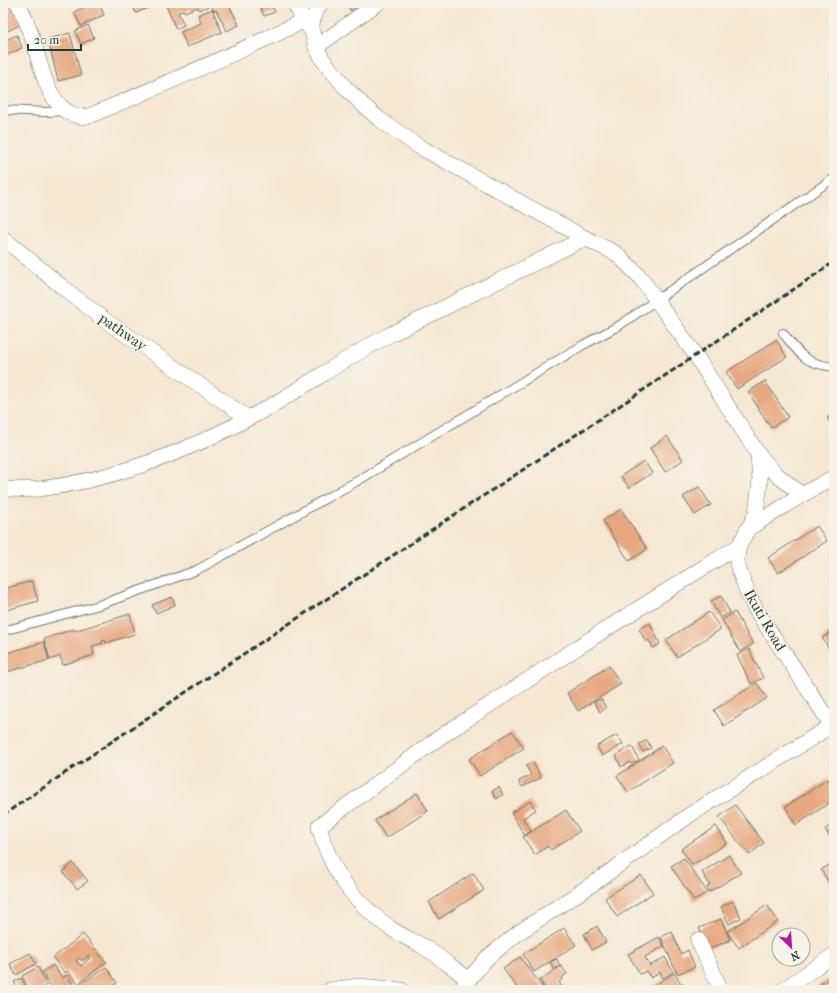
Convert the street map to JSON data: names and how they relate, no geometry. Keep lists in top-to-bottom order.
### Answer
{
  "streets": {
    "street": ["pathway", "Ikuti Road"]
  },
  "scale_bar": "20 m",
  "north": "bottom right"
}
